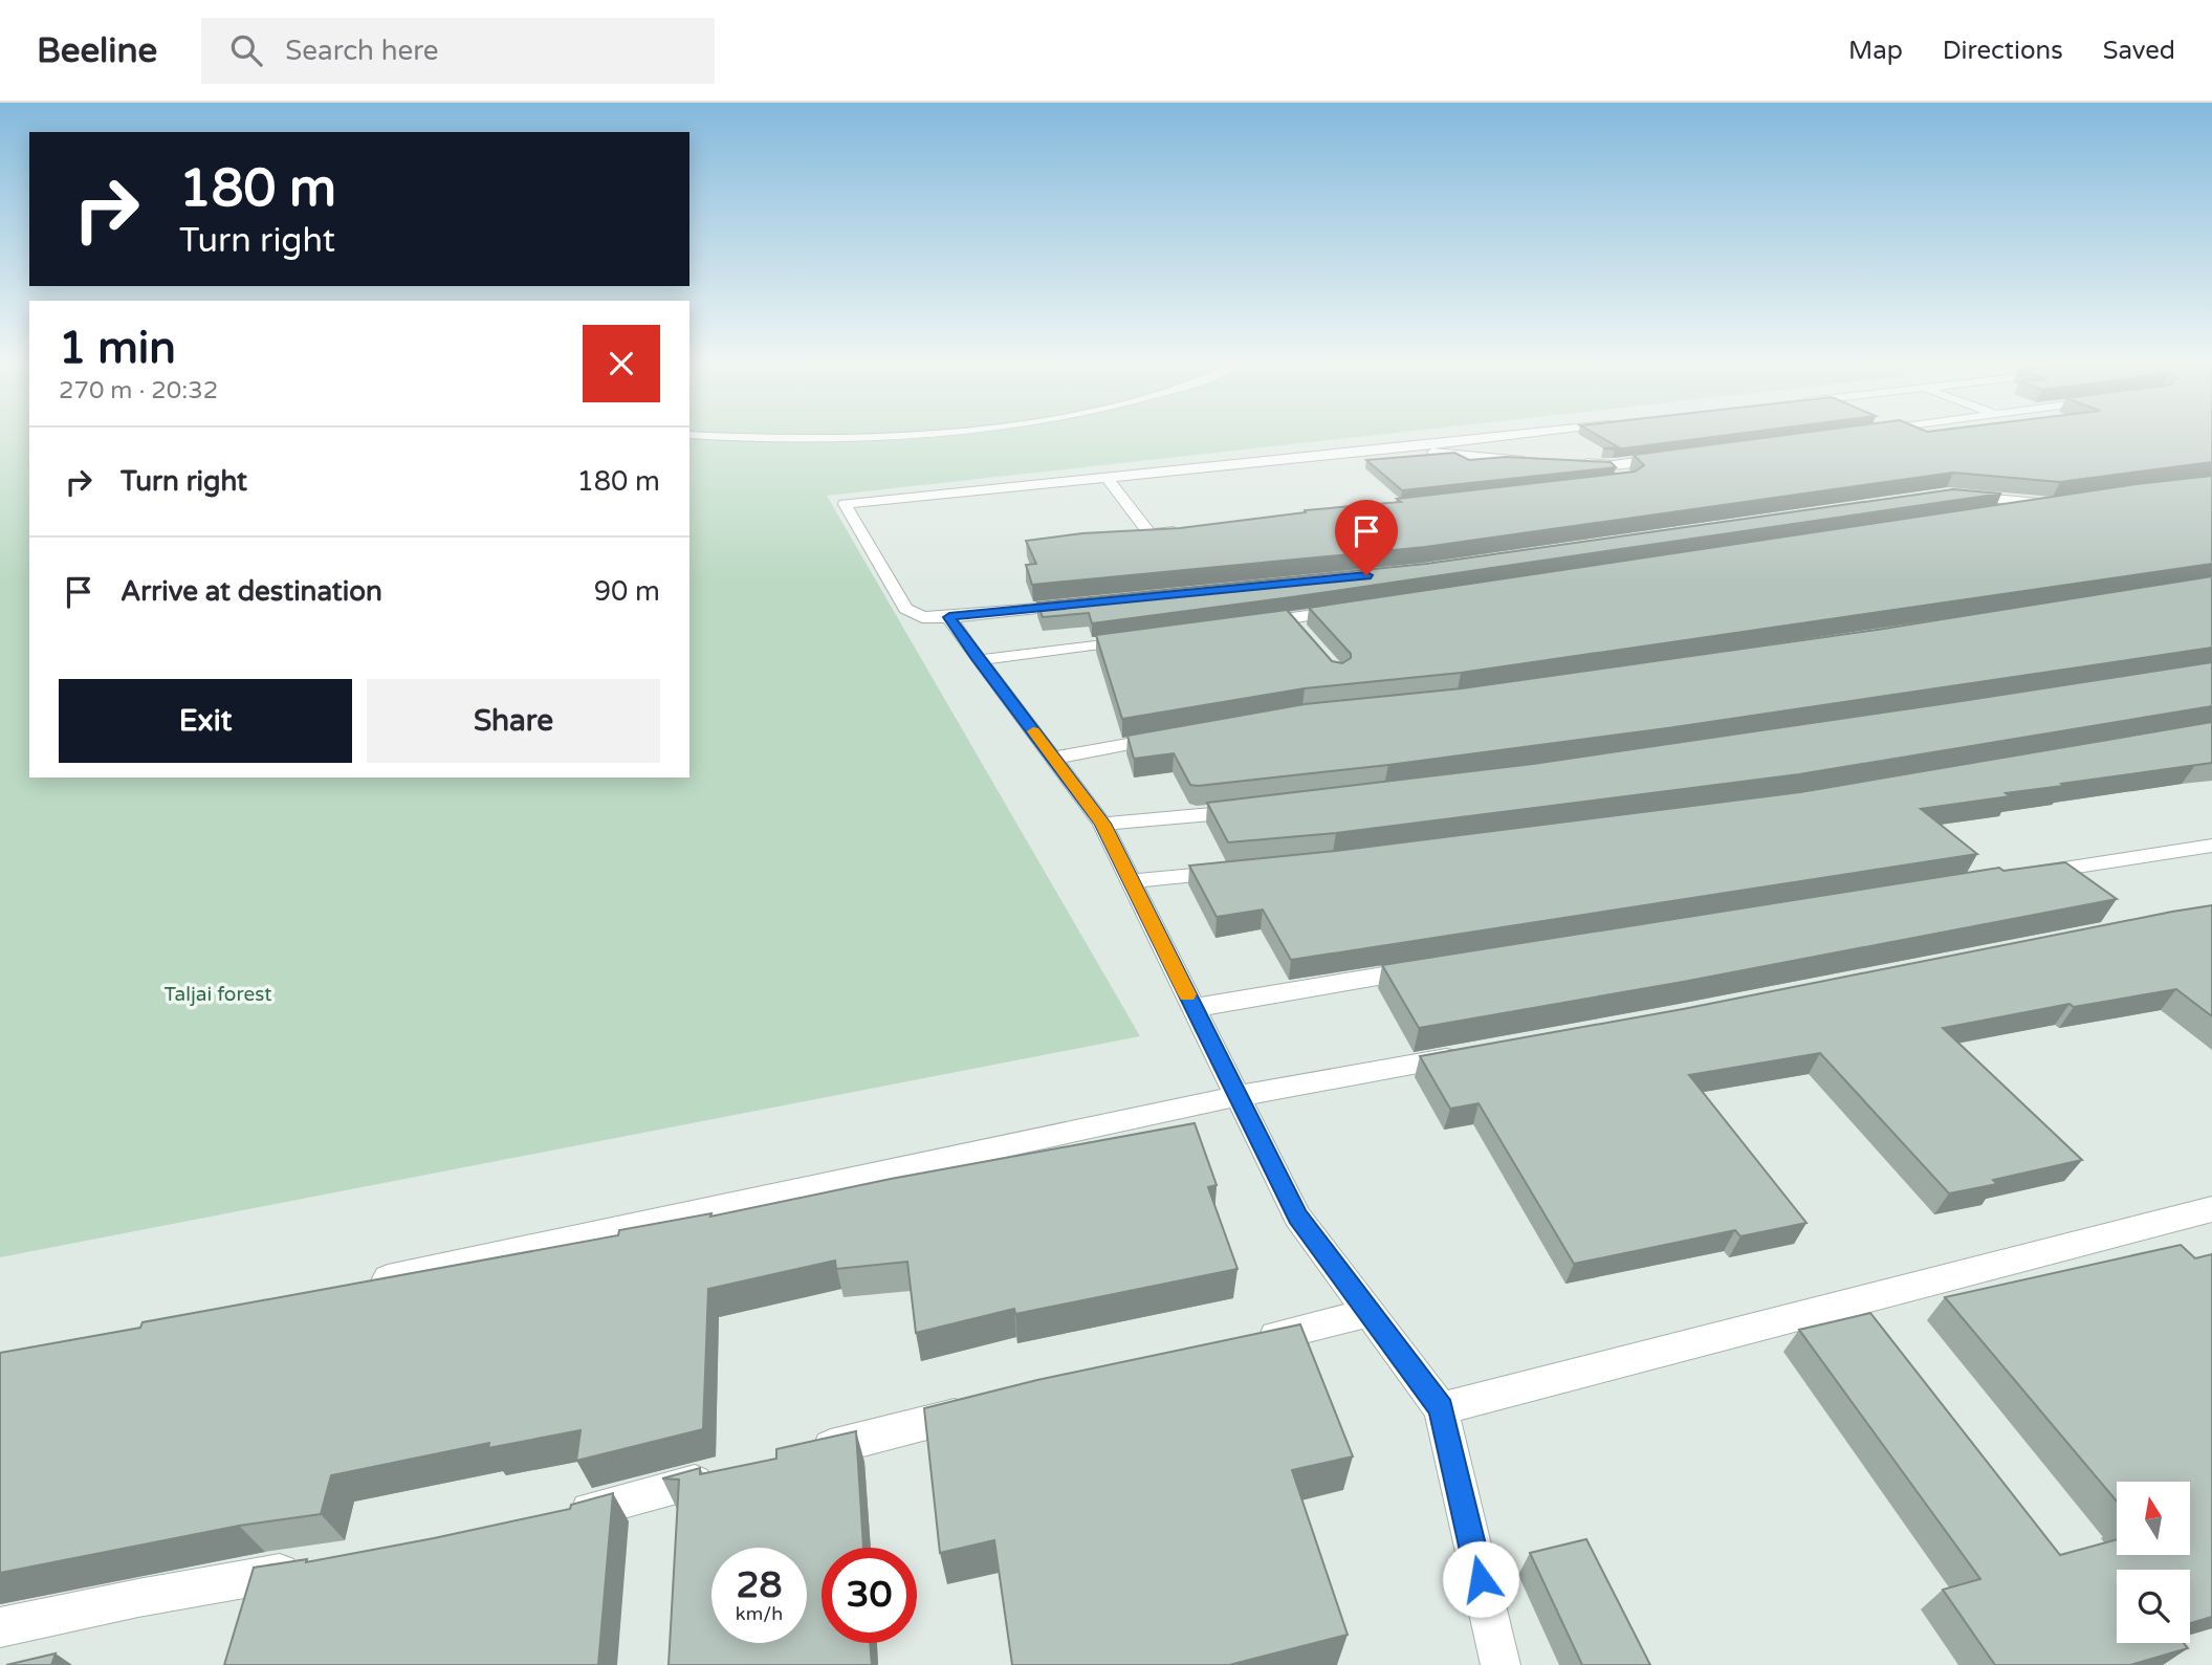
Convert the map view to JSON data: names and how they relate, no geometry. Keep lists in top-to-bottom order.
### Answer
{
  "parks": ["Taljai forest"],
  "north": "top",
  "page": {
    "header": "Beeline",
    "search": "Search here",
    "nav": ["Map", "Directions", "Saved"],
    "turn": ["180 m", "Turn right"],
    "heading": ["1 min", "270 m · 20:32"],
    "list": [
      {
        "name": "Turn right",
        "value": "180 m"
      },
      {
        "name": "Arrive at destination",
        "value": "90 m"
      }
    ],
    "buttons": ["Exit", "Share"],
    "speed": "28 km/h",
    "limit": "30"
  }
}
